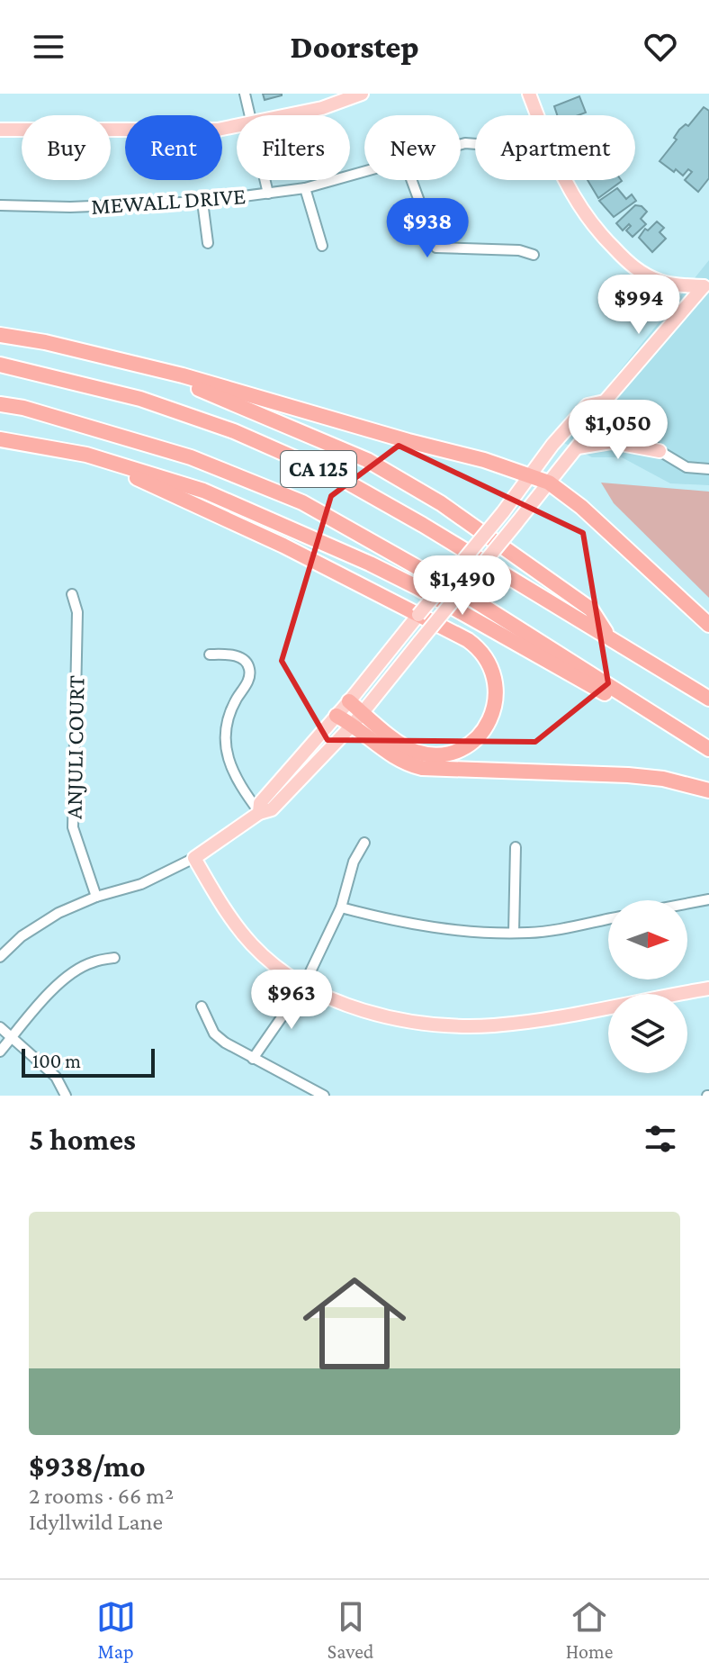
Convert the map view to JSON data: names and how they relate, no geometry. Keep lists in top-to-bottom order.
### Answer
{
  "streets": {
    "highway": ["CA 125"],
    "street": ["MEWALL DRIVE", "ANJULI COURT"]
  },
  "scale_bar": "100 m",
  "north": "right",
  "page": {
    "header": "Doorstep",
    "chip": [
      "Buy",
      "Rent",
      "Filters",
      "New",
      "Apartment"
    ],
    "price": [
      "$938",
      "$994",
      "$1,050",
      "$1,490",
      "$963"
    ],
    "scale": "100 m",
    "heading": "5 homes",
    "list": [
      {
        "name": "$938/mo",
        "note": "2 rooms · 66 m² · Idyllwild Lane"
      }
    ],
    "tabs": ["Map", "Saved", "Home"]
  }
}
